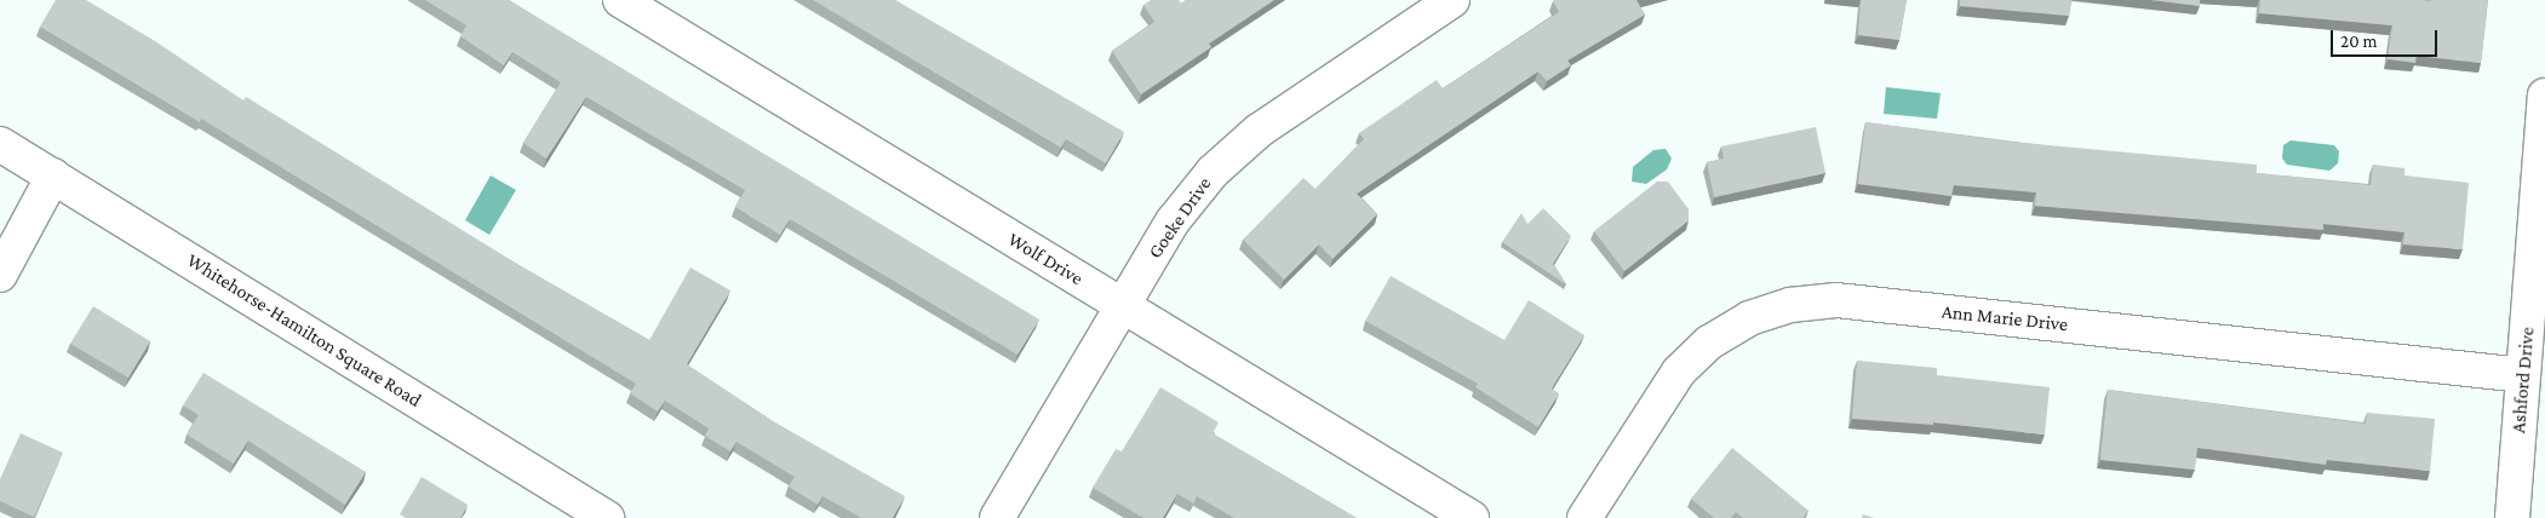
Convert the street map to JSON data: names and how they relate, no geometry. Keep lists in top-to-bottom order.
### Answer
{
  "streets": {
    "street": [
      "Goeke Drive",
      "Wolf Drive",
      "Ann Marie Drive",
      "Whitehorse-Hamilton Square Road",
      "Ashford Drive"
    ]
  },
  "crossings": [
    ["Goeke Drive", "Wolf Drive"],
    ["Ann Marie Drive", "Ashford Drive"]
  ],
  "scale_bar": "20 m"
}
